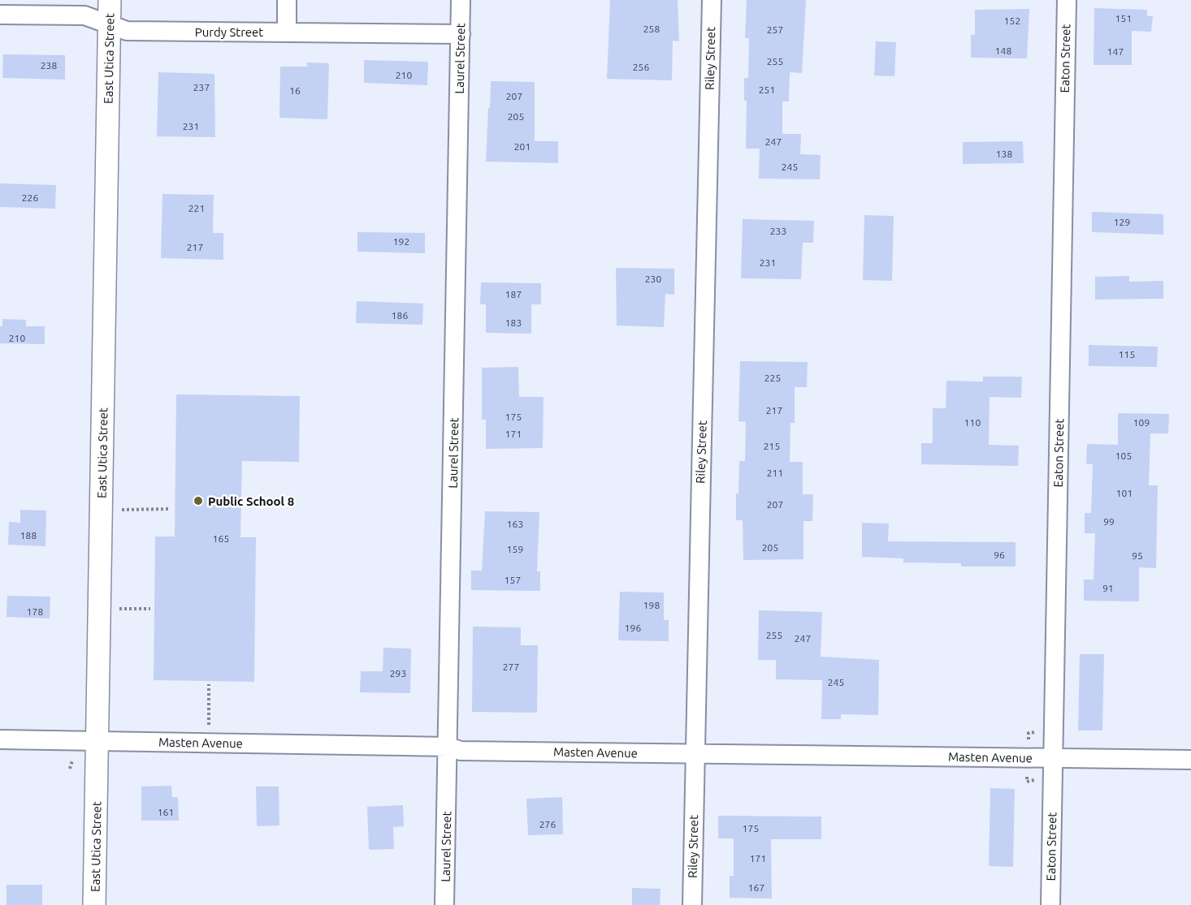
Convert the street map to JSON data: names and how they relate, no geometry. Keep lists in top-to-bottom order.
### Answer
{
  "streets": {
    "street": [
      "Purdy Street",
      "East Utica Street",
      "Laurel Street",
      "Riley Street",
      "Eaton Street",
      "Masten Avenue"
    ]
  },
  "crossings": [
    ["Purdy Street", "East Utica Street"],
    ["Purdy Street", "Laurel Street"],
    ["East Utica Street", "Masten Avenue"],
    ["Laurel Street", "Masten Avenue"],
    ["Riley Street", "Masten Avenue"],
    ["Eaton Street", "Masten Avenue"]
  ],
  "places": ["Public School 8"],
  "house_numbers": [
    "151",
    "152",
    "258",
    "257",
    "148",
    "147",
    "255",
    "238",
    "256",
    "210",
    "237",
    "251",
    "16",
    "207",
    "205",
    "231",
    "247",
    "201",
    "138",
    "245",
    "226",
    "221",
    "129",
    "233",
    "192",
    "217",
    "231",
    "230",
    "187",
    "186",
    "183",
    "210",
    "115",
    "225",
    "217",
    "175",
    "110",
    "109",
    "171",
    "215",
    "105",
    "211",
    "101",
    "207",
    "99",
    "163",
    "188",
    "165",
    "205",
    "159",
    "96",
    "95",
    "157",
    "91",
    "198",
    "178",
    "196",
    "255",
    "247",
    "277",
    "293",
    "245",
    "161",
    "276",
    "175",
    "171",
    "167"
  ]
}
